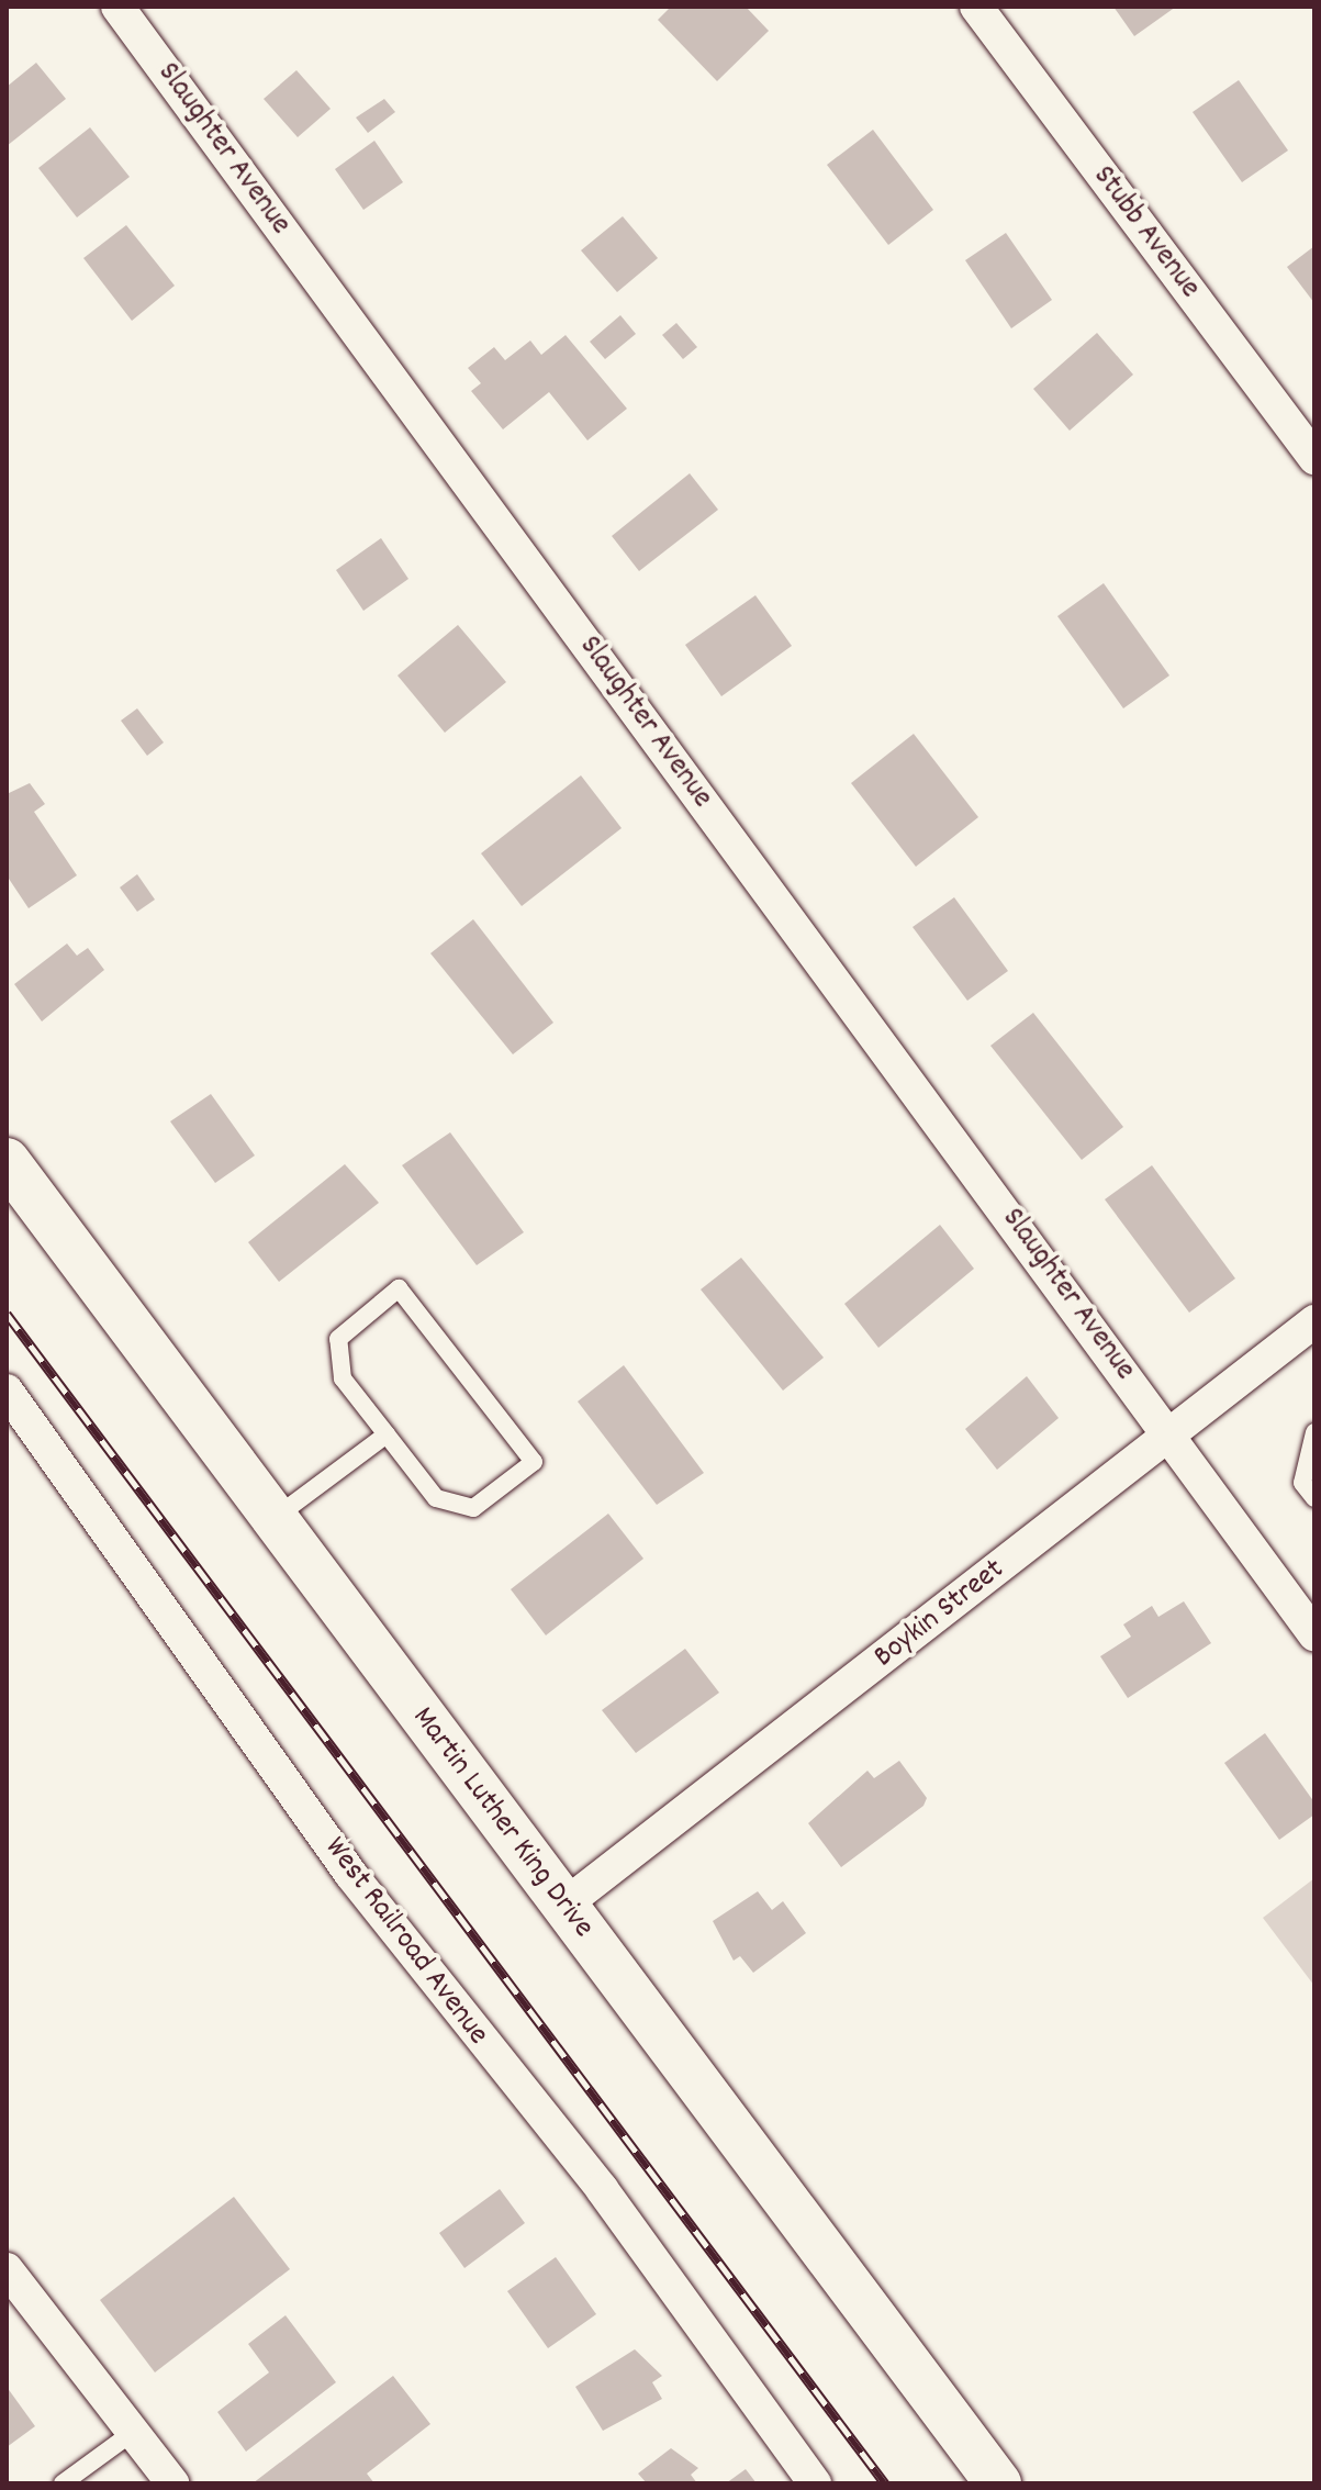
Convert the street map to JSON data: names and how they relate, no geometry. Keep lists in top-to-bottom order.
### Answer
{
  "streets": {
    "main road": ["Martin Luther King Drive"],
    "street": [
      "Slaughter Avenue",
      "Stubb Avenue",
      "Boykin Street",
      "West Railroad Avenue"
    ]
  },
  "crossings": [
    ["Slaughter Avenue", "Boykin Street"],
    ["Boykin Street", "Martin Luther King Drive"]
  ]
}
